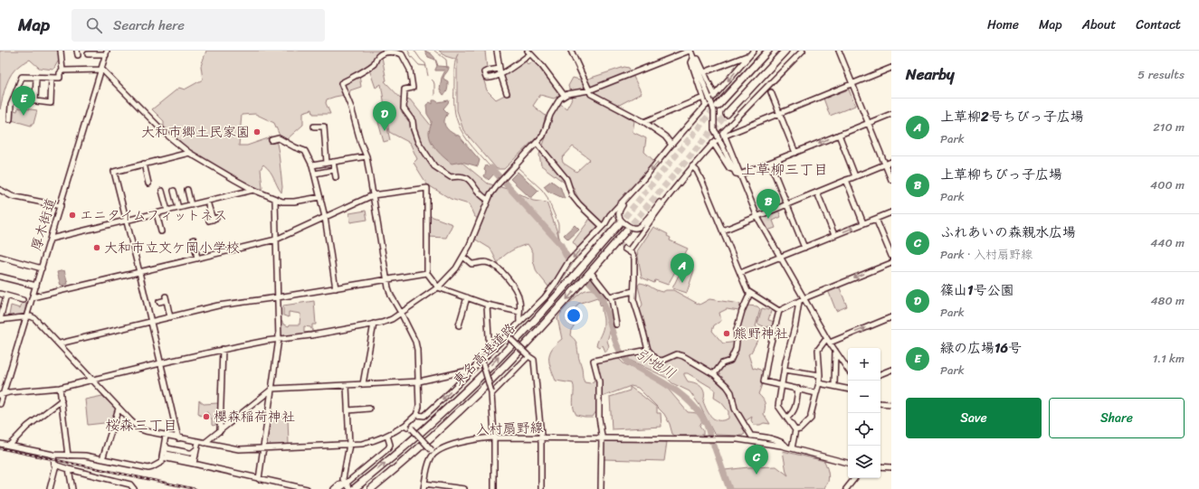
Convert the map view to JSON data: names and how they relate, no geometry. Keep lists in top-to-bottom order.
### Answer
{
  "streets": {
    "highway": ["東名高速道路"],
    "street": ["厚木街道", "入村扇野線"]
  },
  "districts": ["上草柳三丁目", "桜森三丁目"],
  "water": ["引地川"],
  "places": [
    "大和市郷土民家園",
    "エニタイムフィットネス",
    "大和市立文ケ岡小学校",
    "熊野神社",
    "櫻森稲荷神社"
  ],
  "page": {
    "header": "Map",
    "search": "Search here",
    "nav": [
      "Home",
      "Map",
      "About",
      "Contact"
    ],
    "heading": ["Nearby", "5 results"],
    "pins": [
      "E",
      "D",
      "B",
      "A",
      "C"
    ],
    "list": [
      {
        "mark": "A",
        "name": "上草柳2号ちびっ子広場",
        "note": "Park",
        "value": "210 m"
      },
      {
        "mark": "B",
        "name": "上草柳ちびっ子広場",
        "note": "Park",
        "value": "400 m"
      },
      {
        "mark": "C",
        "name": "ふれあいの森親水広場",
        "note": "Park · 入村扇野線",
        "value": "440 m"
      },
      {
        "mark": "D",
        "name": "篠山1号公園",
        "note": "Park",
        "value": "480 m"
      },
      {
        "mark": "E",
        "name": "緑の広場16号",
        "note": "Park",
        "value": "1.1 km"
      }
    ],
    "map_buttons": ["+", "−"],
    "buttons": ["Save", "Share"]
  }
}
